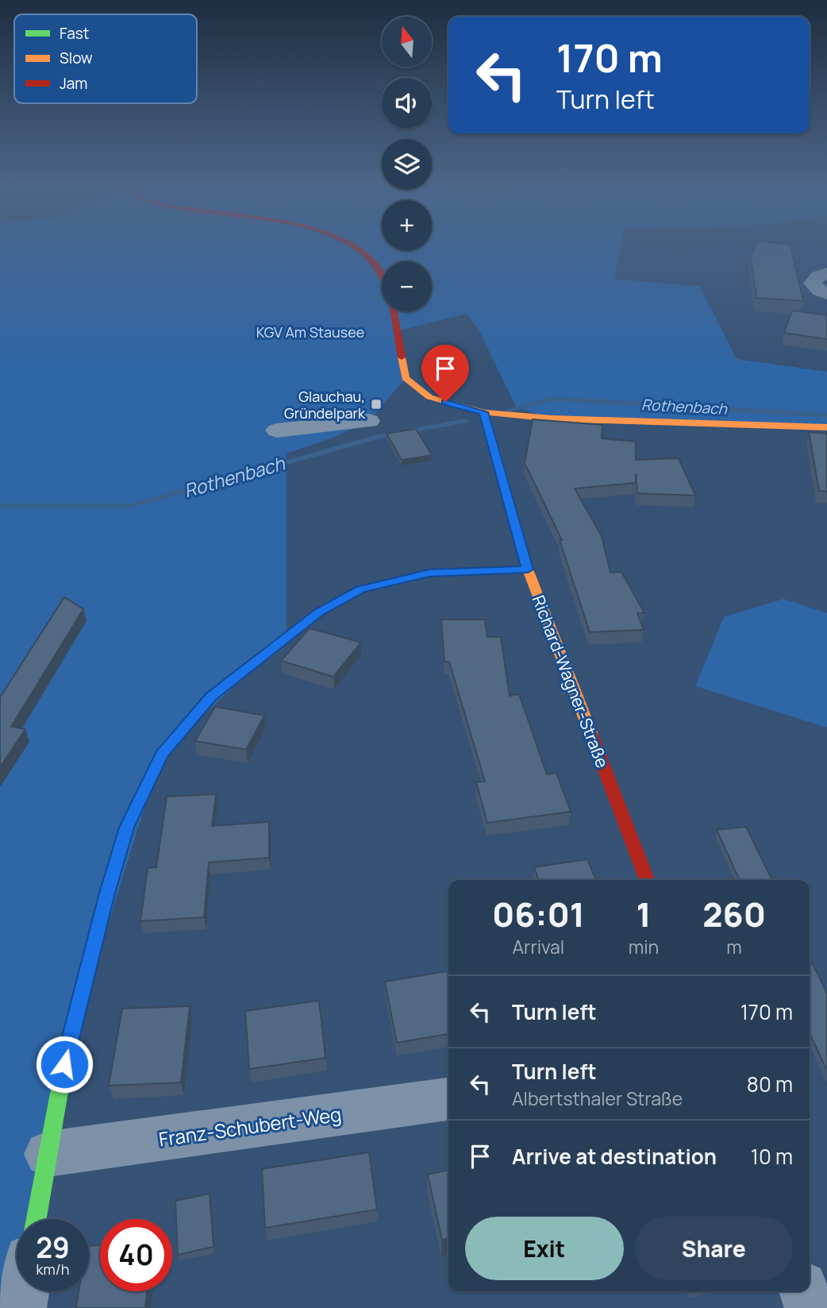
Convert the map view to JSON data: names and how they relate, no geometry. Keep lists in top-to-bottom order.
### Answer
{
  "streets": {
    "street": ["Richard-Wagner-Straße", "Franz-Schubert-Weg"]
  },
  "water": ["Rothenbach"],
  "parks": ["KGV Am Stausee"],
  "places": {
    "transit": ["Glauchau, Gründelpark"]
  },
  "legend": ["Fast", "Slow", "Jam"],
  "north": "top",
  "page": {
    "map_buttons": ["+", "−"],
    "turn": ["170 m", "Turn left"],
    "eta": [
      "06:01",
      "Arrival",
      "1",
      "min",
      "260",
      "m"
    ],
    "list": [
      {
        "name": "Turn left",
        "value": "170 m"
      },
      {
        "name": "Turn left",
        "note": "Albertsthaler Straße",
        "value": "80 m"
      },
      {
        "name": "Arrive at destination",
        "value": "10 m"
      }
    ],
    "buttons": ["Exit", "Share"],
    "speed": "29 km/h",
    "limit": "40"
  }
}
